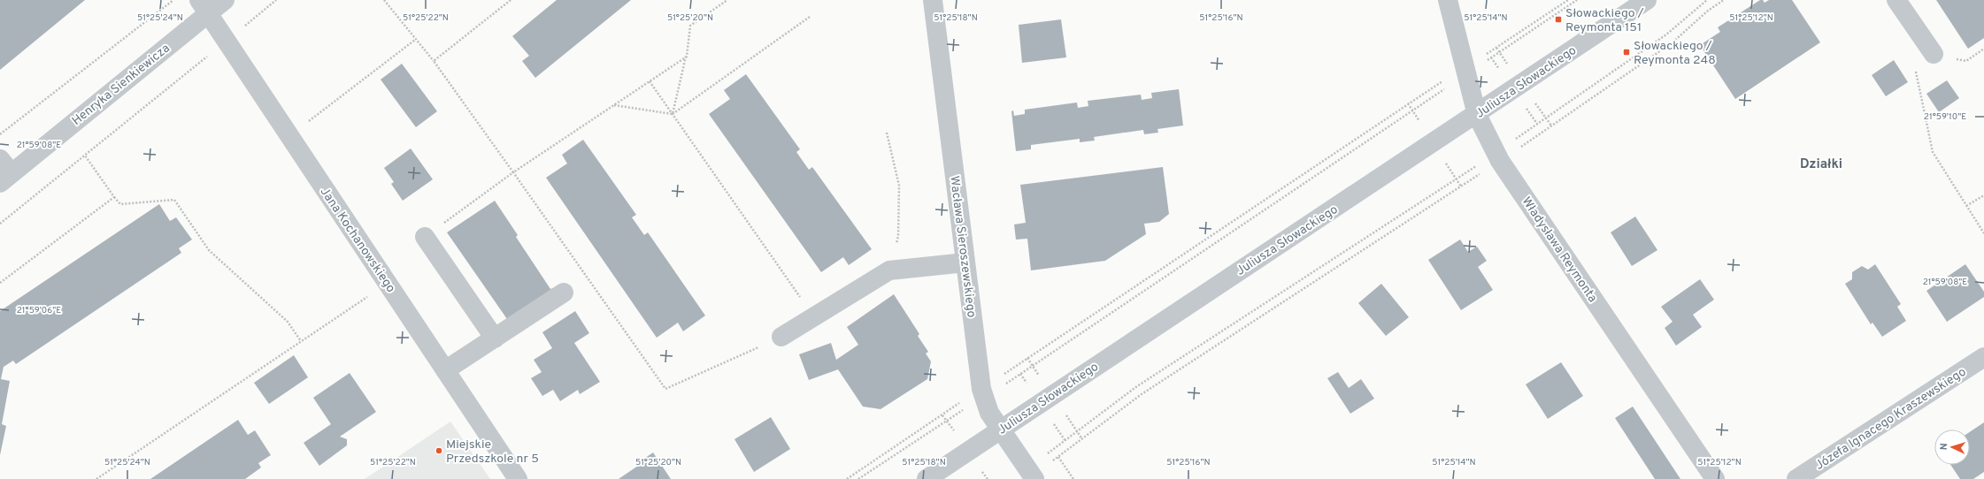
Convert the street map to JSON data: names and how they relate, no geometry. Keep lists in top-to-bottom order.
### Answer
{
  "streets": {
    "street": [
      "Juliusza Słowackiego",
      "Henryka Sienkiewicza",
      "Jana Kochanowskiego",
      "Wacława Sieroszewskiego",
      "Władysława Reymonta",
      "Józefa Ignacego Kraszewskiego"
    ]
  },
  "crossings": [
    ["Juliusza Słowackiego", "Wacława Sieroszewskiego"],
    ["Juliusza Słowackiego", "Władysława Reymonta"],
    ["Henryka Sienkiewicza", "Jana Kochanowskiego"]
  ],
  "districts": ["Działki"],
  "places": {
    "transit": ["Słowackiego / Reymonta 151", "Słowackiego / Reymonta 248"],
    "other": ["Miejskie Przedszkole nr 5"]
  },
  "north": "left",
  "coordinates": [
    "51°25'24\"N",
    "51°25'22\"N",
    "51°25'20\"N",
    "51°25'18\"N",
    "51°25'16\"N",
    "51°25'14\"N",
    "51°25'12\"N",
    "21°59'10\"E",
    "21°59'08\"E",
    "21°59'06\"E"
  ]
}
